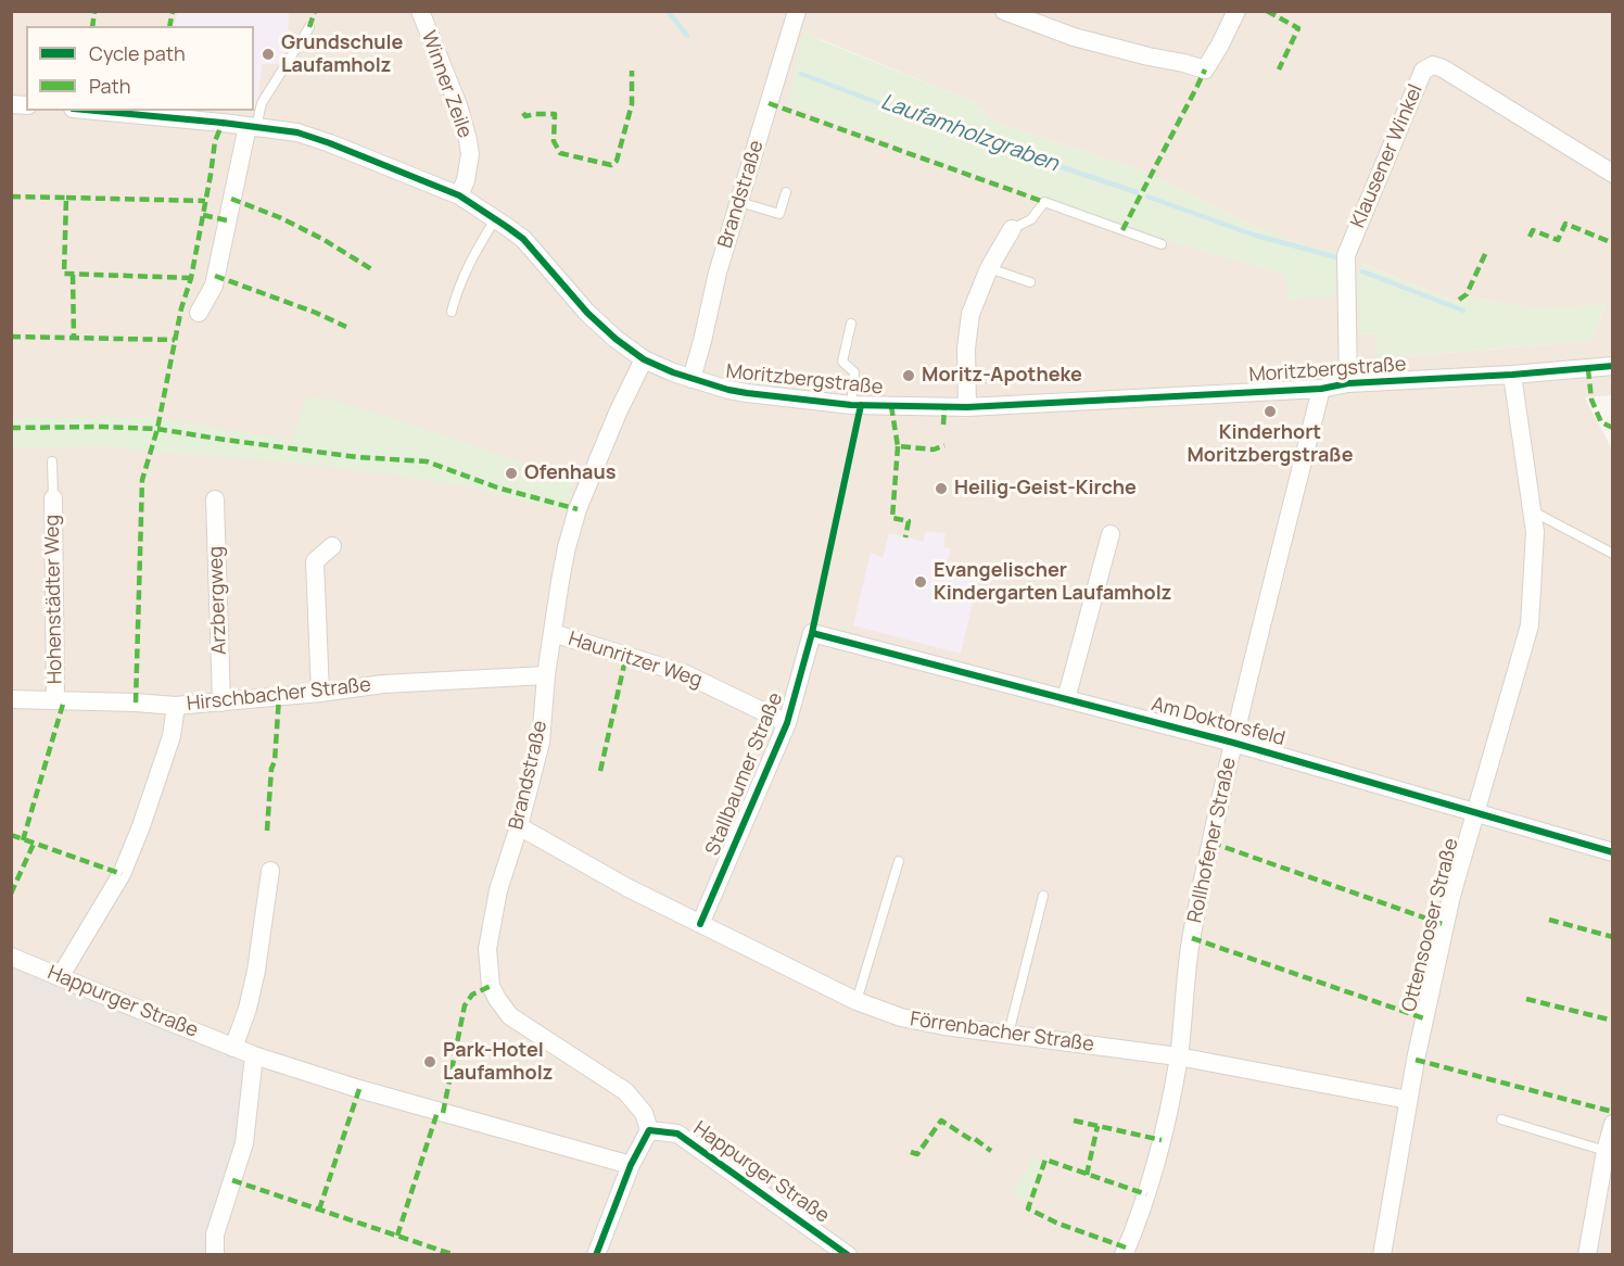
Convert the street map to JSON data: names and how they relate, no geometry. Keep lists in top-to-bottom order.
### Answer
{
  "streets": {
    "street": [
      "Winner Zeile",
      "Klausener Winkel",
      "Brandstraße",
      "Moritzbergstraße",
      "Hohenstädter Weg",
      "Arzbergweg",
      "Haunritzer Weg",
      "Hirschbacher Straße",
      "Am Doktorsfeld",
      "Stallbaumer Straße",
      "Rollhofener Straße",
      "Ottensooser Straße",
      "Happurger Straße",
      "Förrenbacher Straße"
    ]
  },
  "crossings": [
    ["Winner Zeile", "Moritzbergstraße"],
    ["Klausener Winkel", "Moritzbergstraße"],
    ["Brandstraße", "Moritzbergstraße"],
    ["Brandstraße", "Haunritzer Weg"],
    ["Brandstraße", "Hirschbacher Straße"],
    ["Brandstraße", "Happurger Straße"],
    ["Brandstraße", "Förrenbacher Straße"],
    ["Moritzbergstraße", "Rollhofener Straße"],
    ["Moritzbergstraße", "Ottensooser Straße"],
    ["Hohenstädter Weg", "Hirschbacher Straße"],
    ["Arzbergweg", "Hirschbacher Straße"],
    ["Haunritzer Weg", "Stallbaumer Straße"],
    ["Am Doktorsfeld", "Stallbaumer Straße"],
    ["Am Doktorsfeld", "Rollhofener Straße"],
    ["Am Doktorsfeld", "Ottensooser Straße"],
    ["Stallbaumer Straße", "Förrenbacher Straße"],
    ["Rollhofener Straße", "Förrenbacher Straße"],
    ["Ottensooser Straße", "Förrenbacher Straße"]
  ],
  "water": ["Laufamholzgraben"],
  "places": [
    "Grundschule Laufamholz",
    "Moritz-Apotheke",
    "Kinderhort Moritzbergstraße",
    "Ofenhaus",
    "Heilig-Geist-Kirche",
    "Evangelischer Kindergarten Laufamholz",
    "Park-Hotel Laufamholz"
  ],
  "legend": ["Cycle path", "Path"]
}
